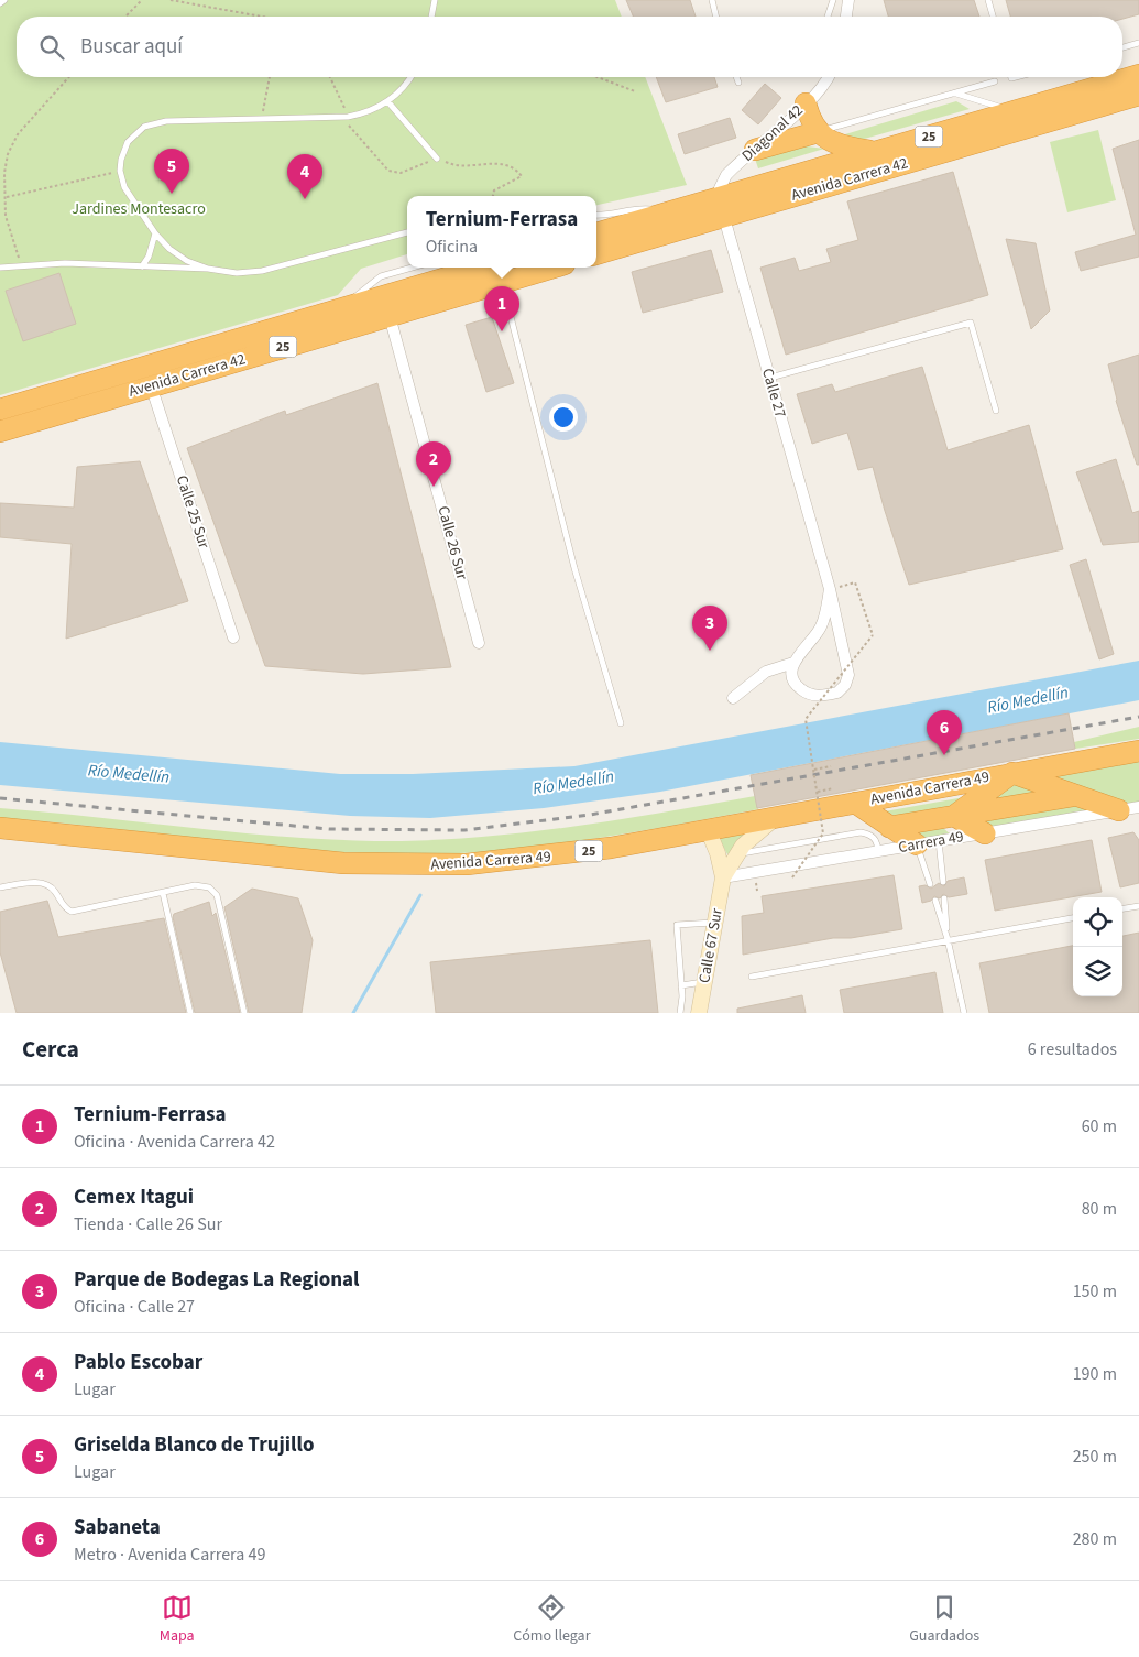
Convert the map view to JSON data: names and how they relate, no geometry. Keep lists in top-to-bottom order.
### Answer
{
  "streets": {
    "highway": ["25", "Avenida Carrera 42", "Avenida Carrera 49"],
    "street": [
      "Diagonal 42",
      "Calle 27",
      "Calle 25 Sur",
      "Calle 26 Sur",
      "Carrera 49",
      "Calle 67 Sur"
    ]
  },
  "crossings": [
    ["Diagonal 42", "Avenida Carrera 42"],
    ["Diagonal 42", "Calle 27"],
    ["Avenida Carrera 42", "Calle 27"],
    ["Avenida Carrera 42", "Calle 25 Sur"],
    ["Avenida Carrera 42", "Calle 26 Sur"],
    ["Avenida Carrera 49", "Calle 67 Sur"],
    ["Carrera 49", "Calle 67 Sur"]
  ],
  "water": ["Río Medellín"],
  "parks": ["Jardines Montesacro"],
  "page": {
    "search": "Buscar aquí",
    "pins": [
      "5",
      "4",
      "1",
      "2",
      "3",
      "6"
    ],
    "popup": ["Ternium-Ferrasa", "Oficina"],
    "heading": ["Cerca", "6 resultados"],
    "list": [
      {
        "mark": "1",
        "name": "Ternium-Ferrasa",
        "note": "Oficina · Avenida Carrera 42",
        "value": "60 m"
      },
      {
        "mark": "2",
        "name": "Cemex Itagui",
        "note": "Tienda · Calle 26 Sur",
        "value": "80 m"
      },
      {
        "mark": "3",
        "name": "Parque de Bodegas La Regional",
        "note": "Oficina · Calle 27",
        "value": "150 m"
      },
      {
        "mark": "4",
        "name": "Pablo Escobar",
        "note": "Lugar",
        "value": "190 m"
      },
      {
        "mark": "5",
        "name": "Griselda Blanco de Trujillo",
        "note": "Lugar",
        "value": "250 m"
      },
      {
        "mark": "6",
        "name": "Sabaneta",
        "note": "Metro · Avenida Carrera 49",
        "value": "280 m"
      }
    ],
    "nav": ["Mapa", "Cómo llegar", "Guardados"]
  }
}
